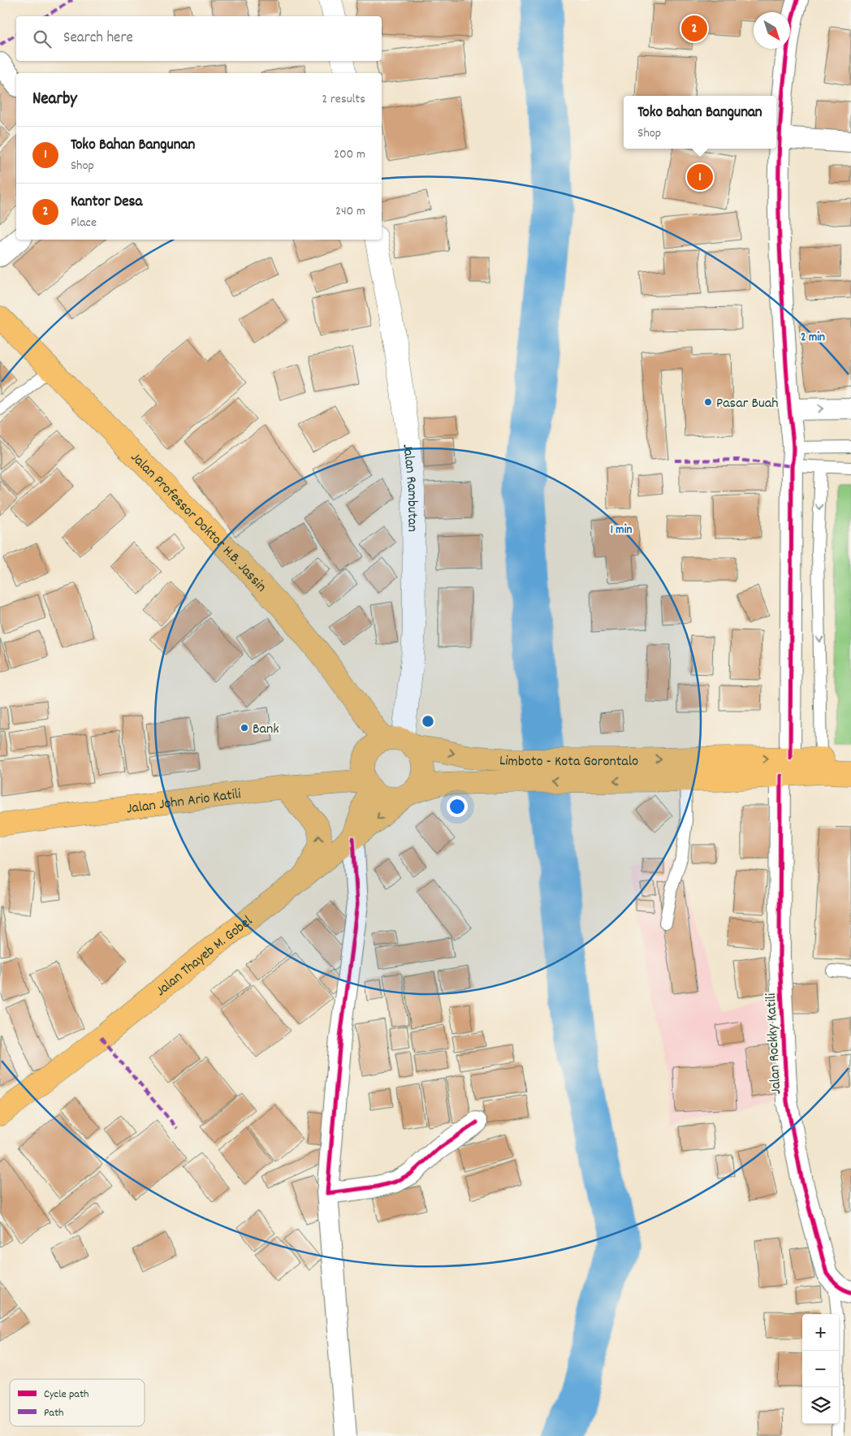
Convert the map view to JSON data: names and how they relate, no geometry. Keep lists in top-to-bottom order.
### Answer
{
  "streets": {
    "main road": [
      "Jalan Professor Doktor H.B. Jassin",
      "Limboto - Kota Gorontalo",
      "Jalan John Ario Katili",
      "Jalan Thayeb M. Gobel"
    ],
    "street": ["Jalan Rambutan", "Jalan Rockky Katili"]
  },
  "crossings": [
    ["Jalan Rambutan", "Jalan Professor Doktor H.B. Jassin"],
    ["Jalan Rambutan", "Limboto - Kota Gorontalo"],
    ["Jalan Rambutan", "Jalan John Ario Katili"],
    ["Jalan Rambutan", "Jalan Thayeb M. Gobel"],
    ["Jalan Professor Doktor H.B. Jassin", "Limboto - Kota Gorontalo"],
    ["Jalan Professor Doktor H.B. Jassin", "Jalan John Ario Katili"],
    ["Jalan Professor Doktor H.B. Jassin", "Jalan Thayeb M. Gobel"],
    ["Limboto - Kota Gorontalo", "Jalan John Ario Katili"],
    ["Limboto - Kota Gorontalo", "Jalan Thayeb M. Gobel"],
    ["Limboto - Kota Gorontalo", "Jalan Rockky Katili"],
    ["Jalan John Ario Katili", "Jalan Thayeb M. Gobel"]
  ],
  "places": ["Pasar Buah", "Bank"],
  "legend": ["Cycle path", "Path"],
  "north": "bottom right",
  "page": {
    "pins": ["2", "1"],
    "search": "Search here",
    "heading": ["Nearby", "2 results"],
    "popup": ["Toko Bahan Bangunan", "Shop"],
    "list": [
      {
        "mark": "1",
        "name": "Toko Bahan Bangunan",
        "note": "Shop",
        "value": "200 m"
      },
      {
        "mark": "2",
        "name": "Kantor Desa",
        "note": "Place",
        "value": "240 m"
      }
    ],
    "map_buttons": ["+", "−"]
  },
  "rings": ["2 min", "1 min"]
}
